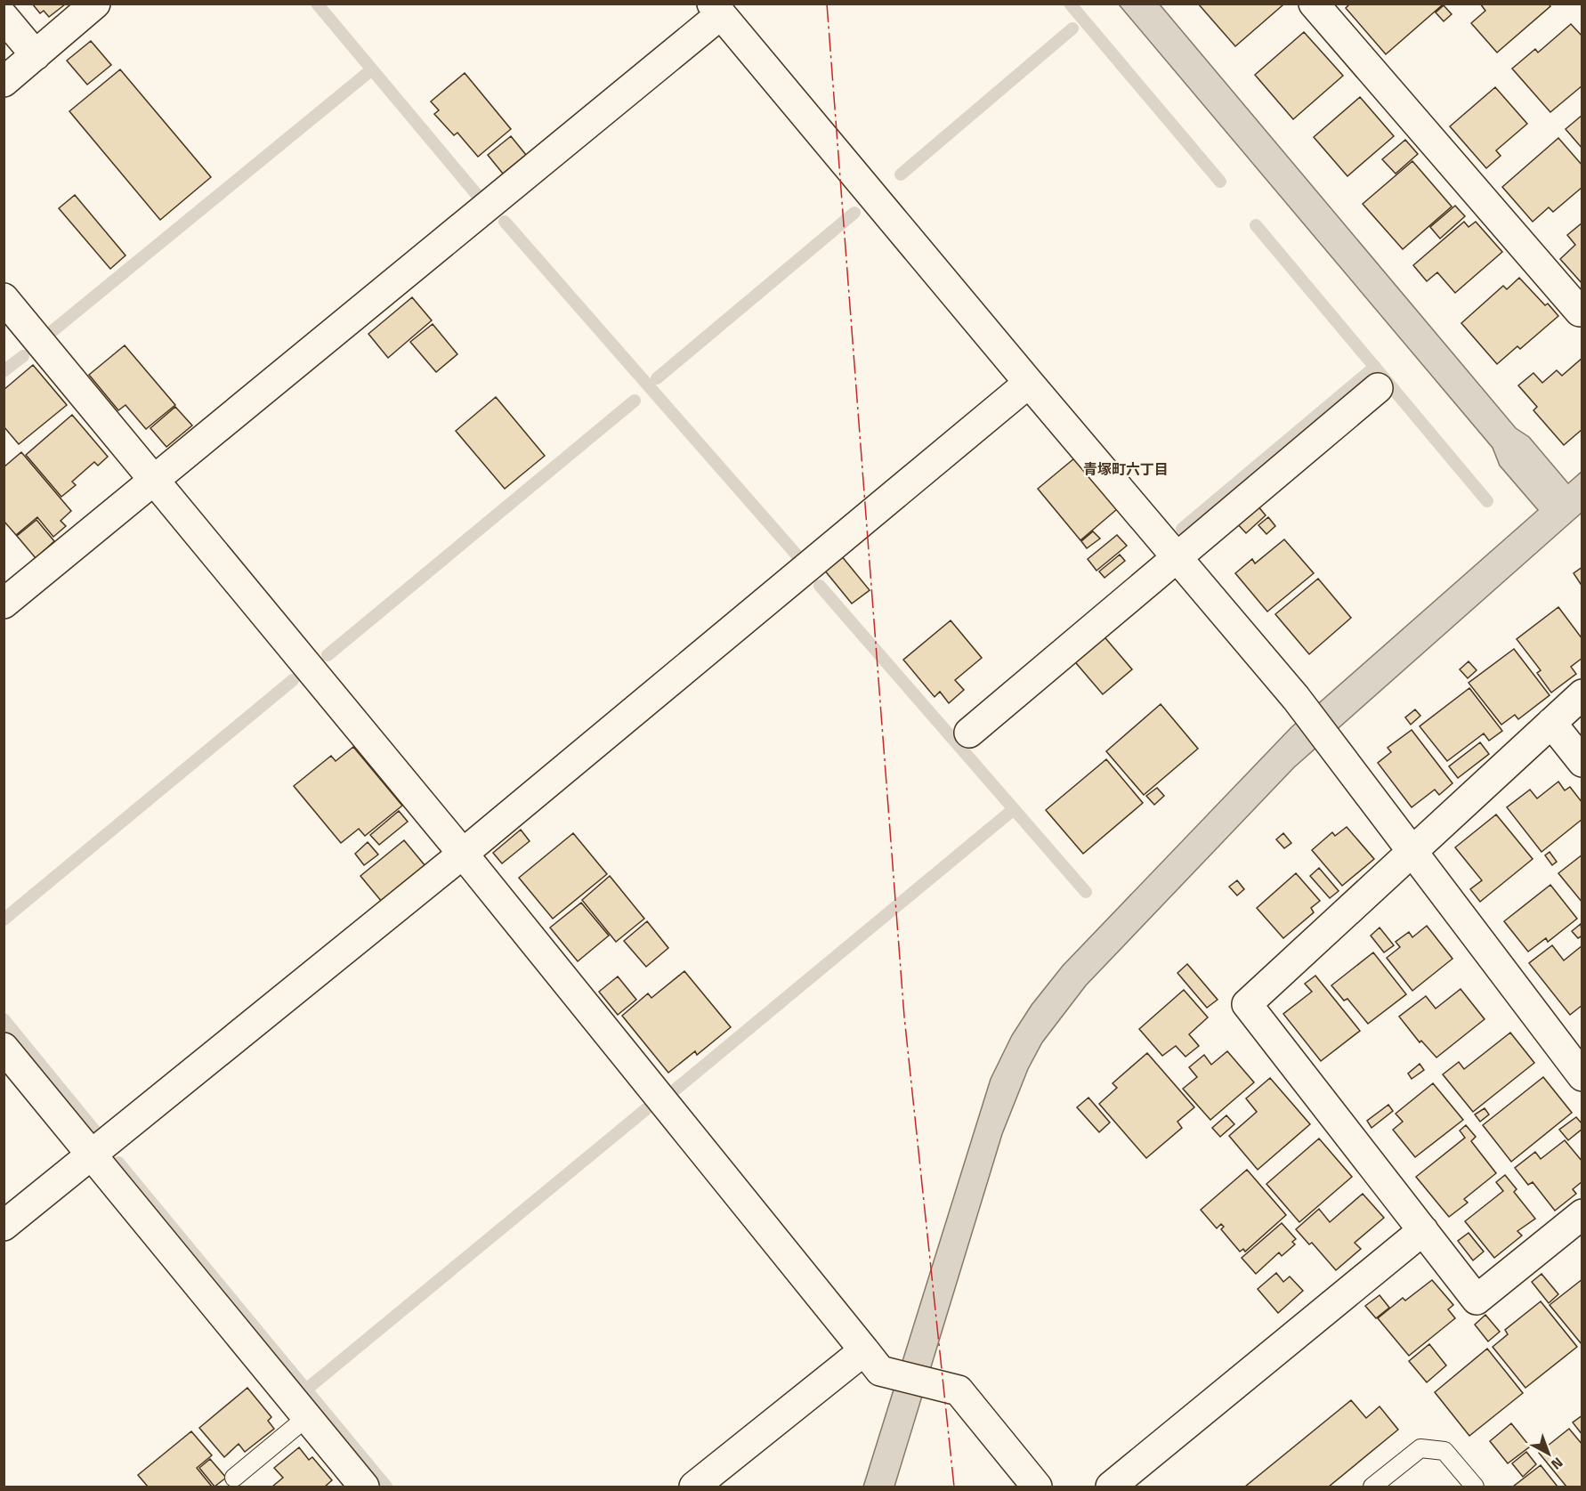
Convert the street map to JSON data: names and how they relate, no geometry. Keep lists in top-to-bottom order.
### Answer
{
  "districts": ["青塚町六丁目"],
  "north": "bottom right"
}
